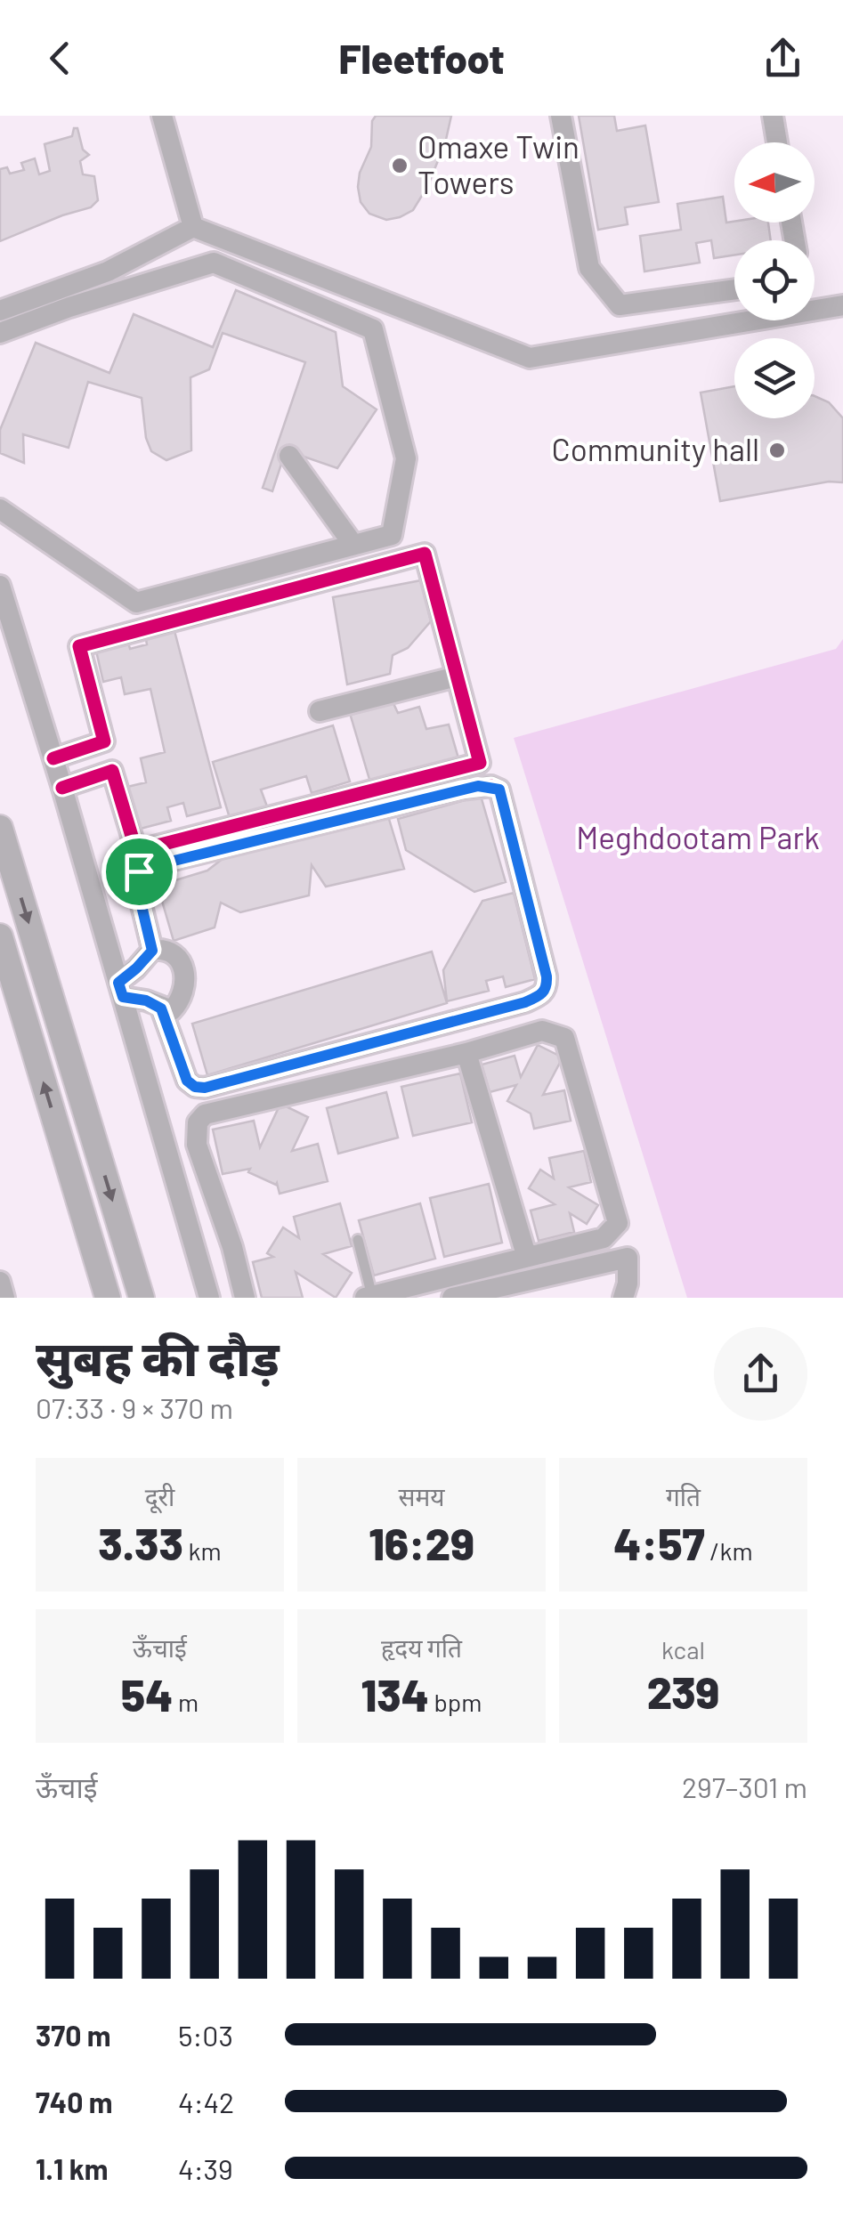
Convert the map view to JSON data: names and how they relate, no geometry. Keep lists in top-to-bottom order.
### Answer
{
  "parks": ["Meghdootam Park"],
  "places": ["Omaxe Twin Towers", "Community hall"],
  "north": "left",
  "page": {
    "header": "Fleetfoot",
    "heading": ["सुबह की दौड़", "07:33 · 9 × 370 m"],
    "stats": [
      ["दूरी", "3.33 km"],
      ["समय", "16:29"],
      ["गति", "4:57 /km"],
      ["ऊँचाई", "54 m"],
      ["हृदय गति", "134 bpm"],
      ["kcal", "239"]
    ],
    "chart": ["ऊँचाई", "297–301 m"],
    "list": [
      {
        "name": "370 m",
        "note": "5:03"
      },
      {
        "name": "740 m",
        "note": "4:42"
      },
      {
        "name": "1.1 km",
        "note": "4:39"
      }
    ]
  }
}
